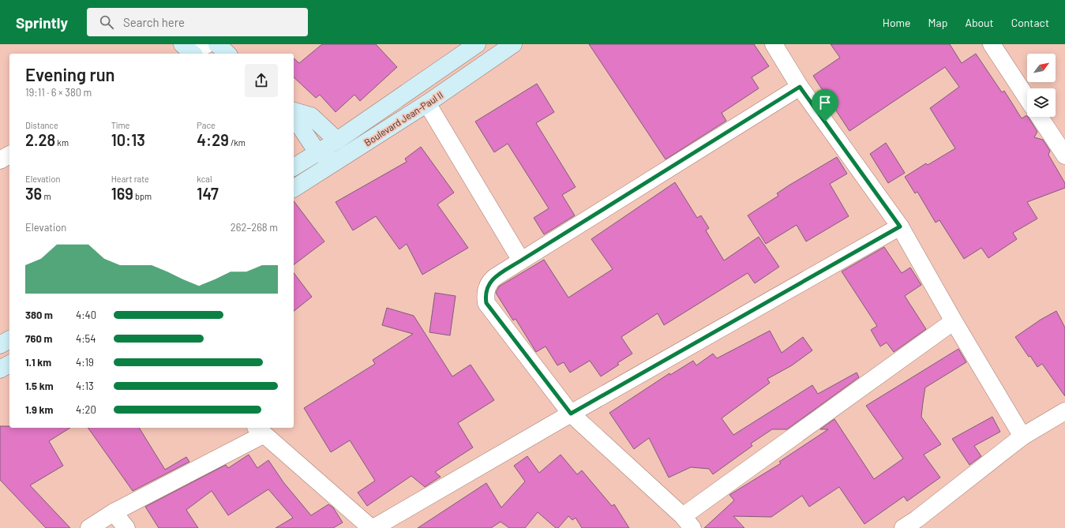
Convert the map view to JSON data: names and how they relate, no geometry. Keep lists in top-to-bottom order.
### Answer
{
  "streets": {
    "main road": ["Boulevard Jean-Paul II"]
  },
  "north": "top right",
  "page": {
    "header": "Sprintly",
    "search": "Search here",
    "nav": [
      "Home",
      "Map",
      "About",
      "Contact"
    ],
    "heading": ["Evening run", "19:11 · 6 × 380 m"],
    "stats": [
      ["Distance", "2.28 km"],
      ["Time", "10:13"],
      ["Pace", "4:29 /km"],
      ["Elevation", "36 m"],
      ["Heart rate", "169 bpm"],
      ["kcal", "147"]
    ],
    "chart": ["Elevation", "262–268 m"],
    "list": [
      {
        "name": "380 m",
        "note": "4:40"
      },
      {
        "name": "760 m",
        "note": "4:54"
      },
      {
        "name": "1.1 km",
        "note": "4:19"
      },
      {
        "name": "1.5 km",
        "note": "4:13"
      },
      {
        "name": "1.9 km",
        "note": "4:20"
      }
    ]
  }
}
